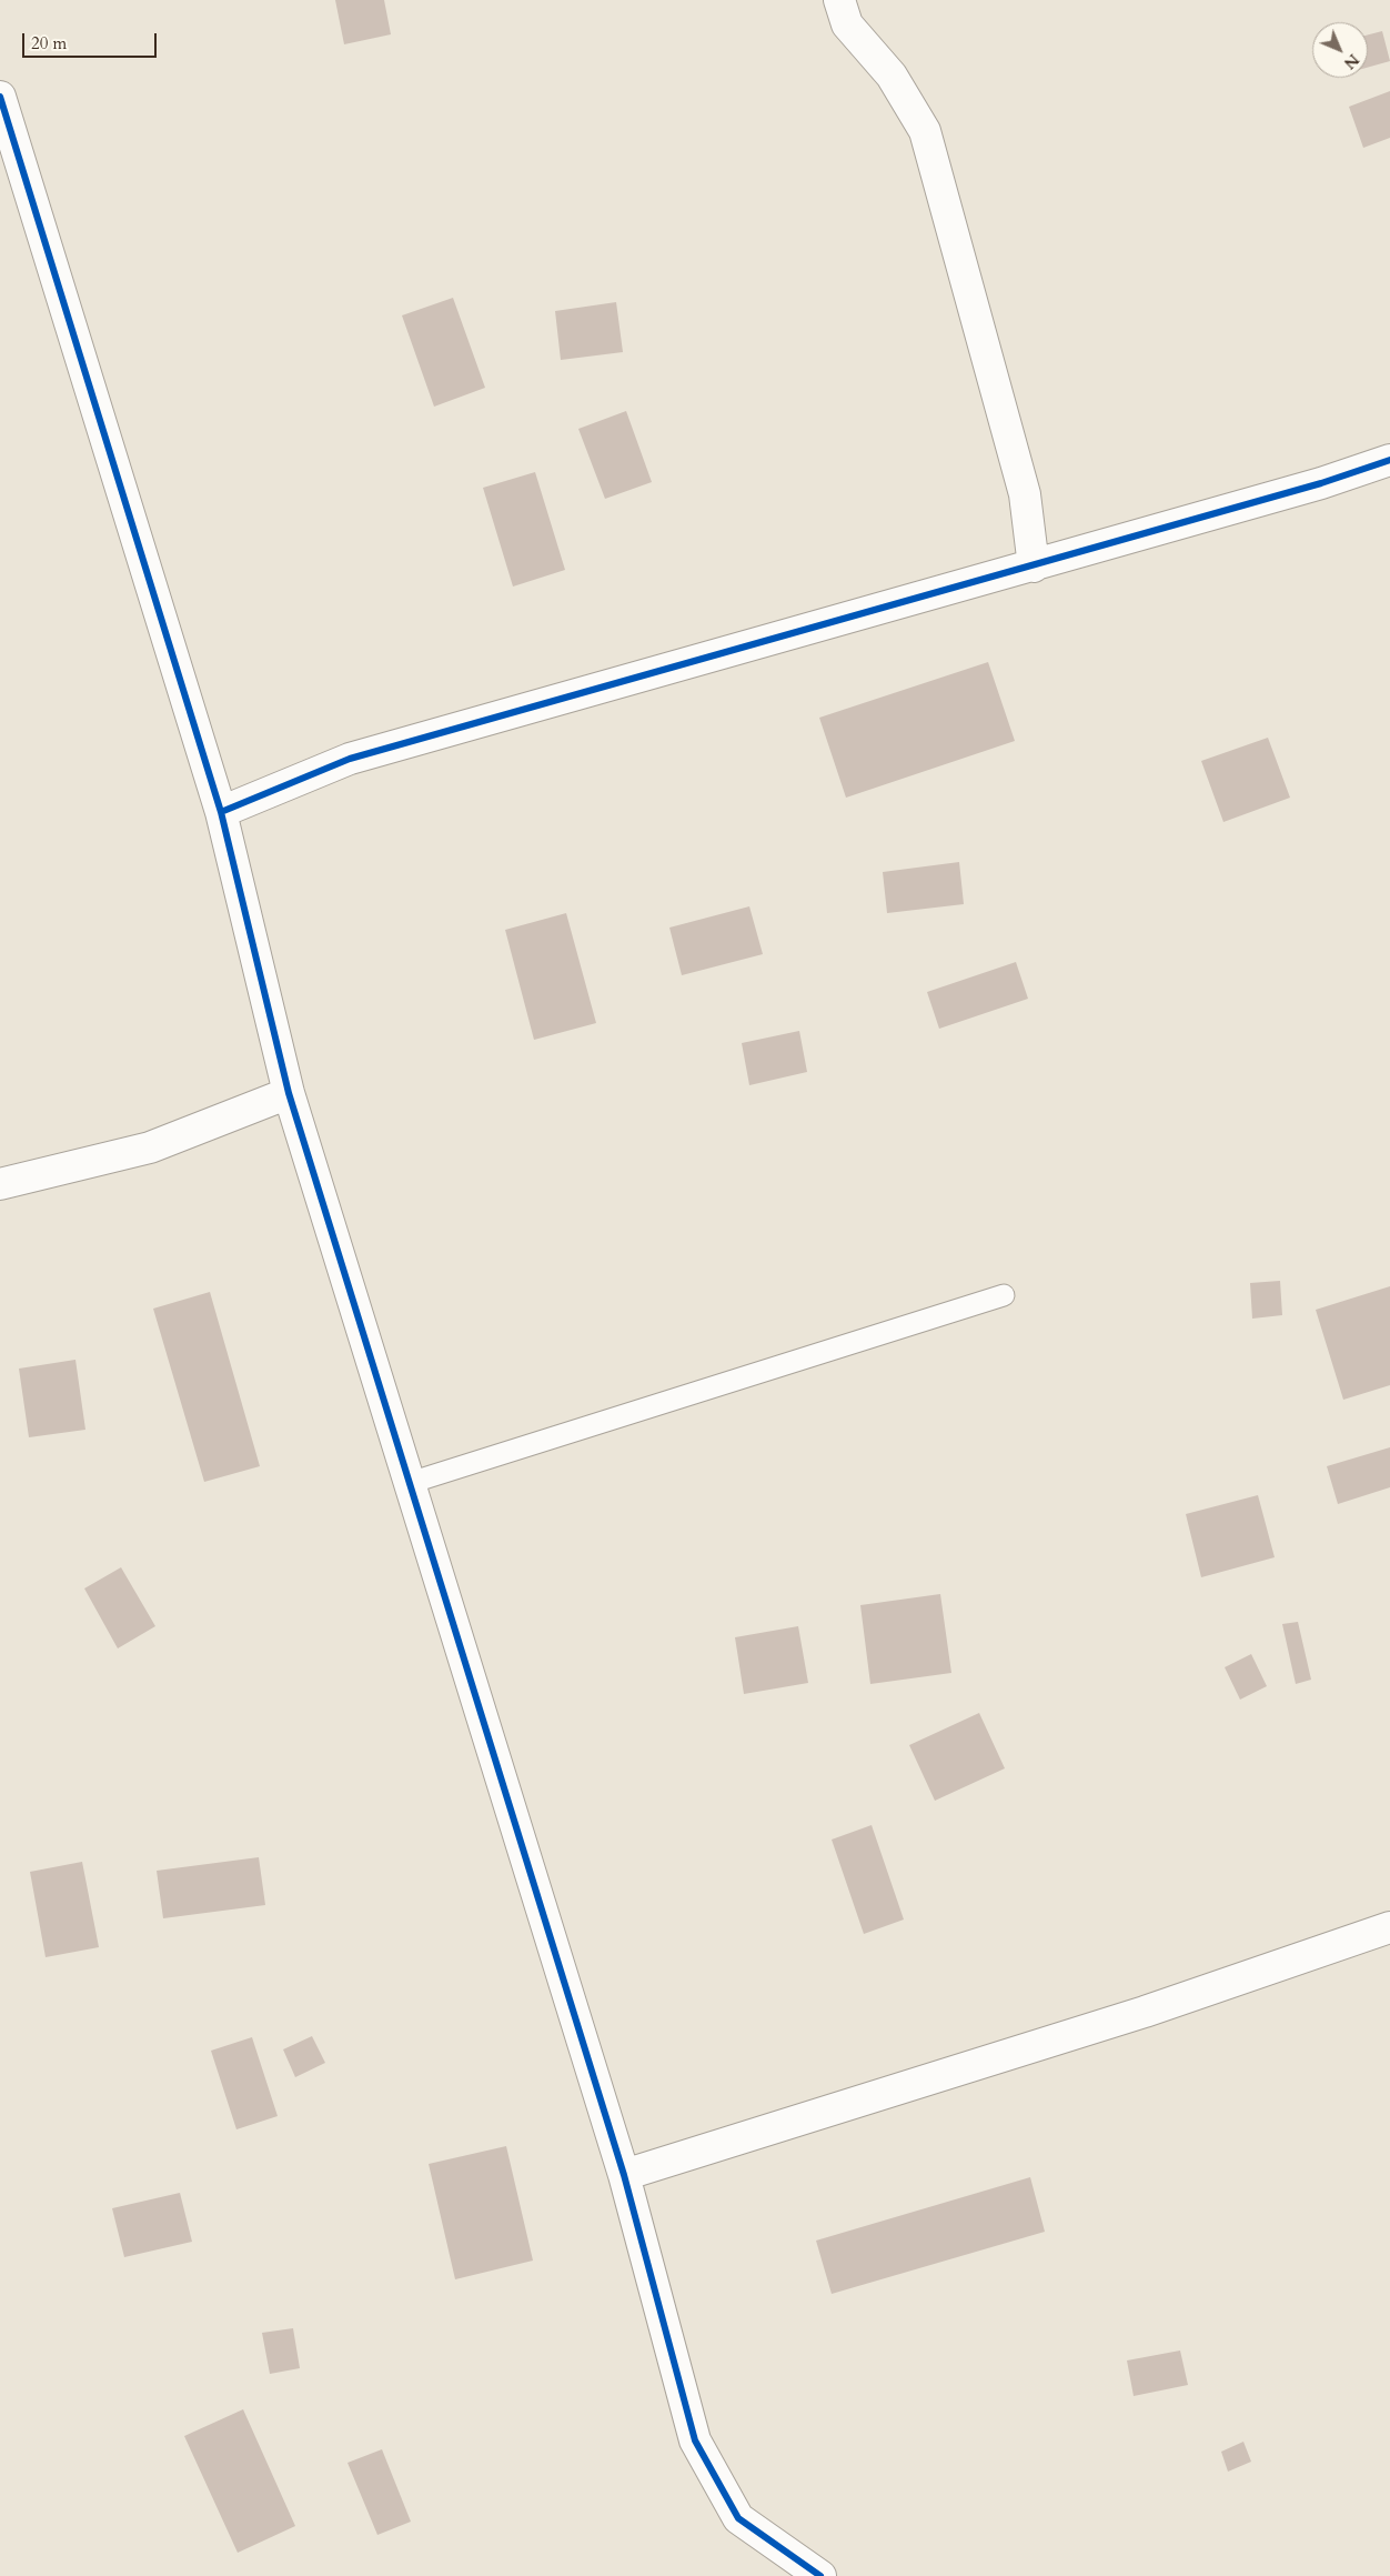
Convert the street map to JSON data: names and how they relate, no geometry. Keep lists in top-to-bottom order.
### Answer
{
  "scale_bar": "20 m",
  "north": "bottom right"
}
